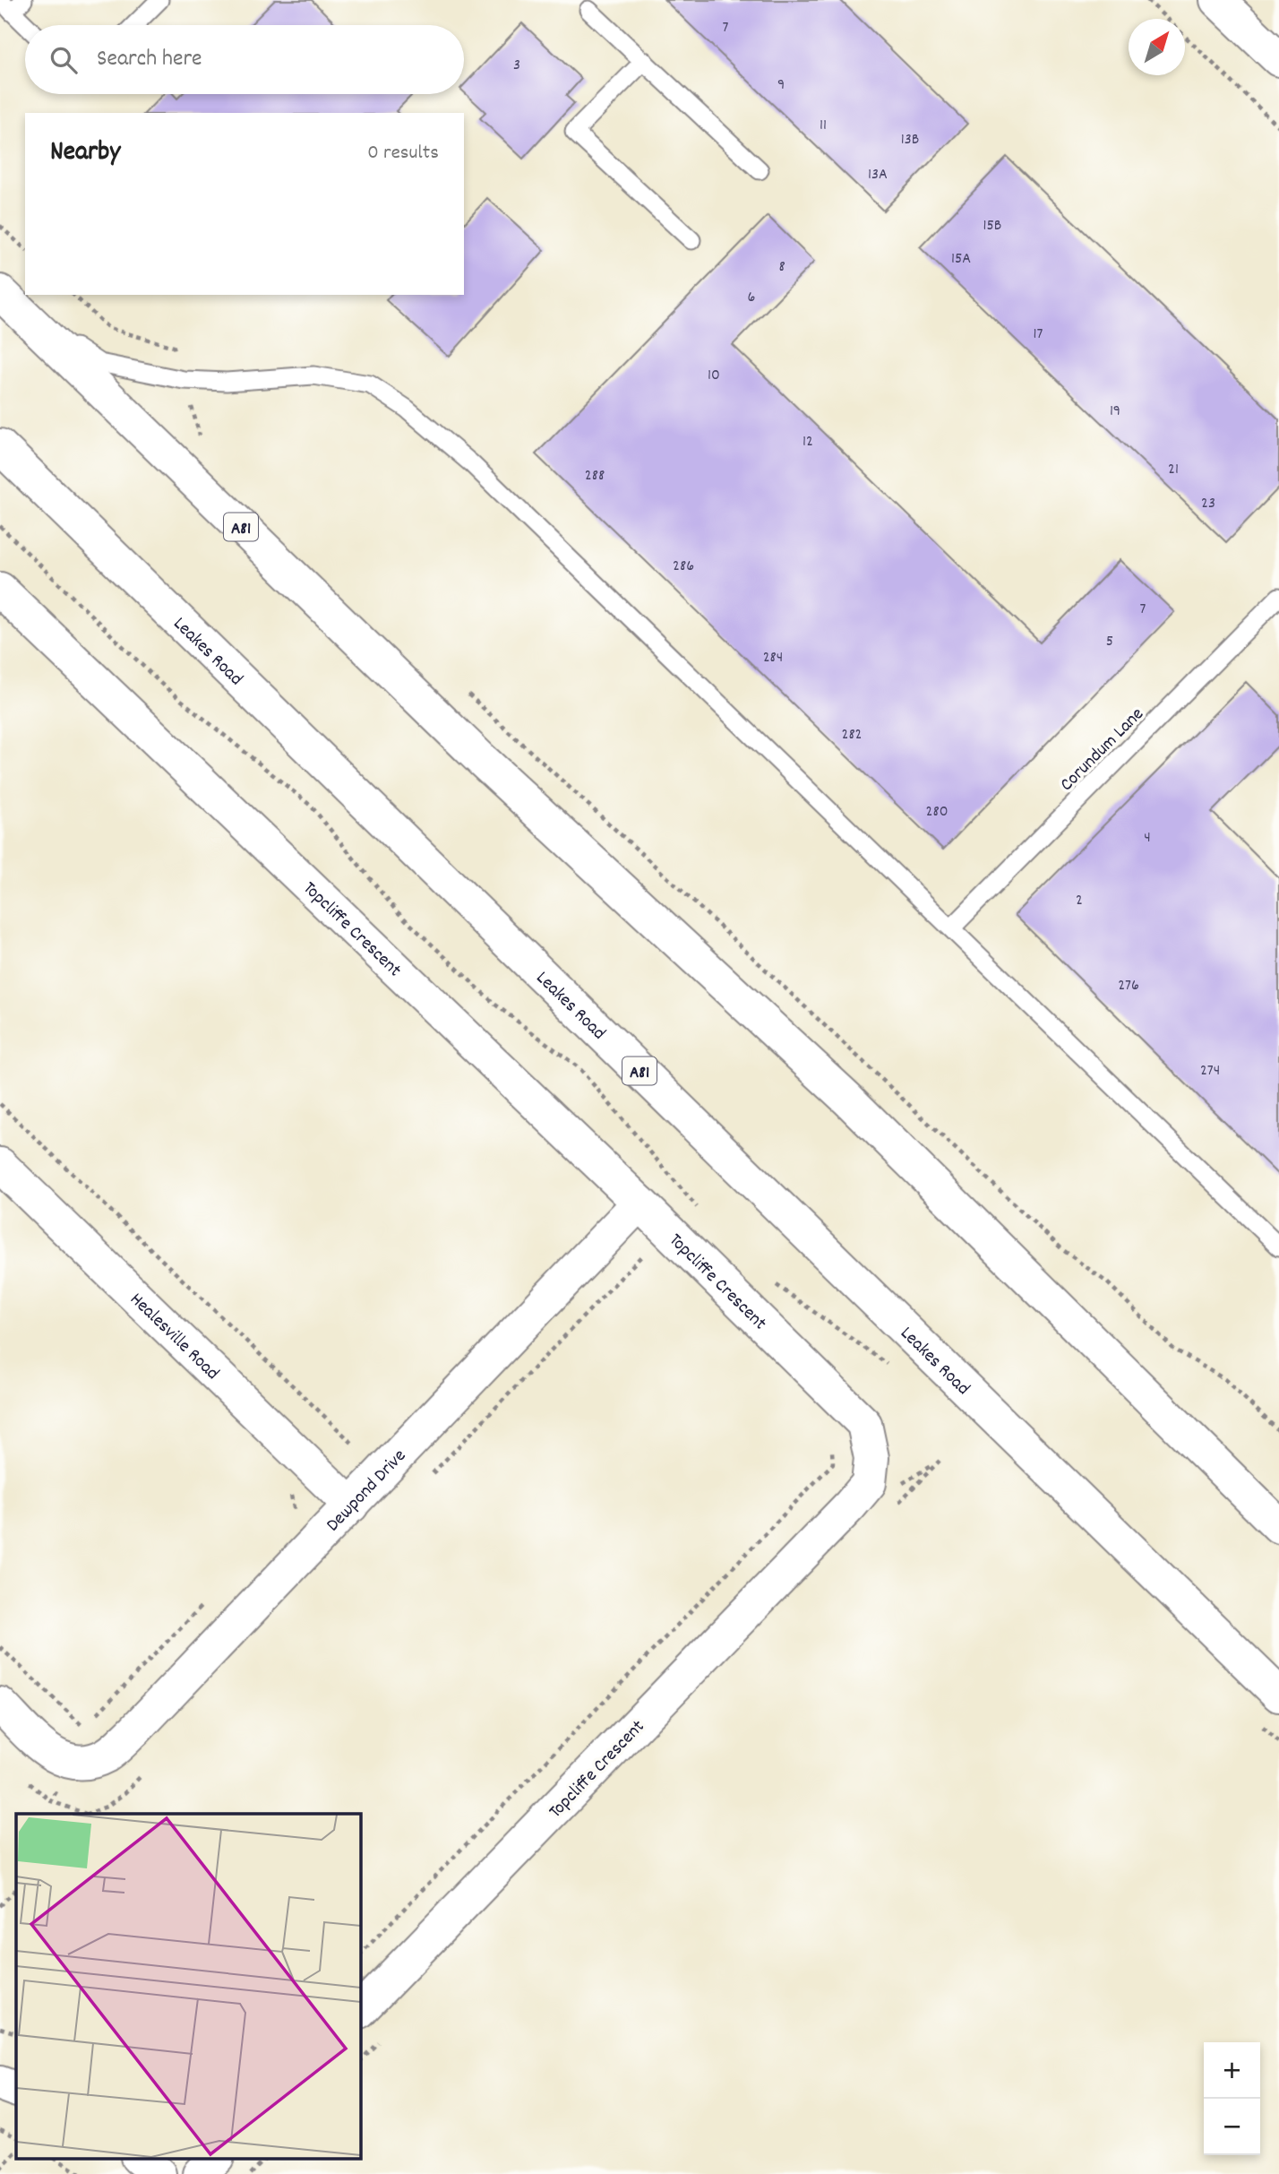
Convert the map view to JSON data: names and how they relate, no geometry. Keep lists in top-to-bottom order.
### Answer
{
  "streets": {
    "main road": [
      "A81",
      "Leakes Road",
      "Topcliffe Crescent",
      "Healesville Road",
      "Dewpond Drive"
    ],
    "lane": ["Corundum Lane"]
  },
  "crossings": [
    ["Topcliffe Crescent", "Dewpond Drive"],
    ["Healesville Road", "Dewpond Drive"]
  ],
  "house_numbers": [
    "7",
    "3",
    "9",
    "11",
    "13B",
    "13A",
    "15B",
    "15A",
    "8",
    "6",
    "17",
    "10",
    "19",
    "12",
    "21",
    "288",
    "23",
    "286",
    "7",
    "5",
    "284",
    "282",
    "280",
    "4",
    "2",
    "276",
    "274"
  ],
  "north": "top right",
  "page": {
    "search": "Search here",
    "heading": ["Nearby", "0 results"],
    "map_buttons": ["+", "−"]
  }
}
